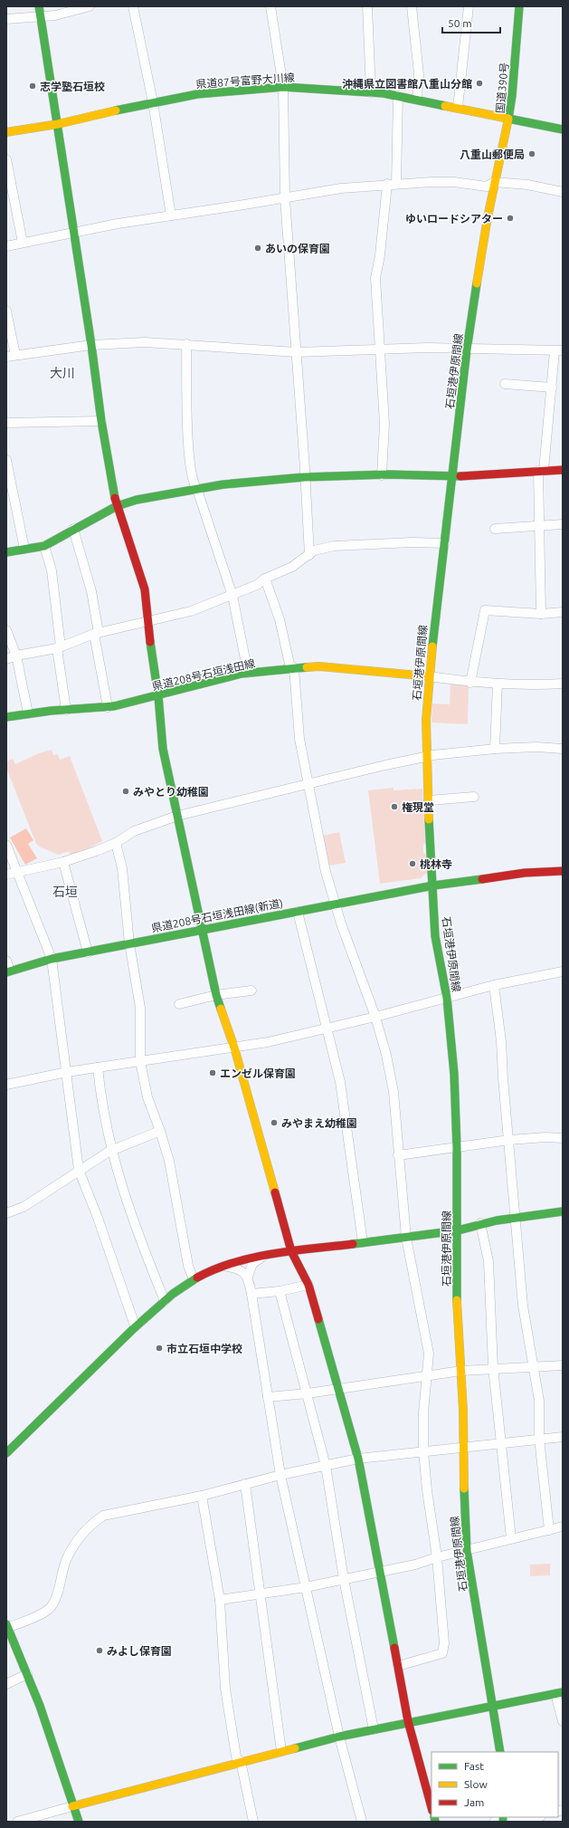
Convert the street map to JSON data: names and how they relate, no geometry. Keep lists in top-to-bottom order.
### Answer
{
  "streets": {
    "main road": [
      "県道87号富野大川線",
      "国道390号",
      "石垣港伊原間線",
      "県道208号石垣浅田線",
      "県道208号石垣浅田線(新道)"
    ]
  },
  "crossings": [
    ["県道87号富野大川線", "国道390号"],
    ["県道87号富野大川線", "石垣港伊原間線"],
    ["国道390号", "石垣港伊原間線"],
    ["石垣港伊原間線", "県道208号石垣浅田線"],
    ["石垣港伊原間線", "県道208号石垣浅田線(新道)"]
  ],
  "districts": ["大川", "石垣"],
  "places": [
    "沖縄県立図書館八重山分館",
    "志学塾石垣校",
    "八重山郵便局",
    "ゆいロードシアター",
    "あいの保育園",
    "みやとり幼稚園",
    "権現堂",
    "桃林寺",
    "エンゼル保育園",
    "みやまえ幼稚園",
    "市立石垣中学校",
    "みよし保育園"
  ],
  "legend": ["Fast", "Slow", "Jam"],
  "scale_bar": "50 m"
}
